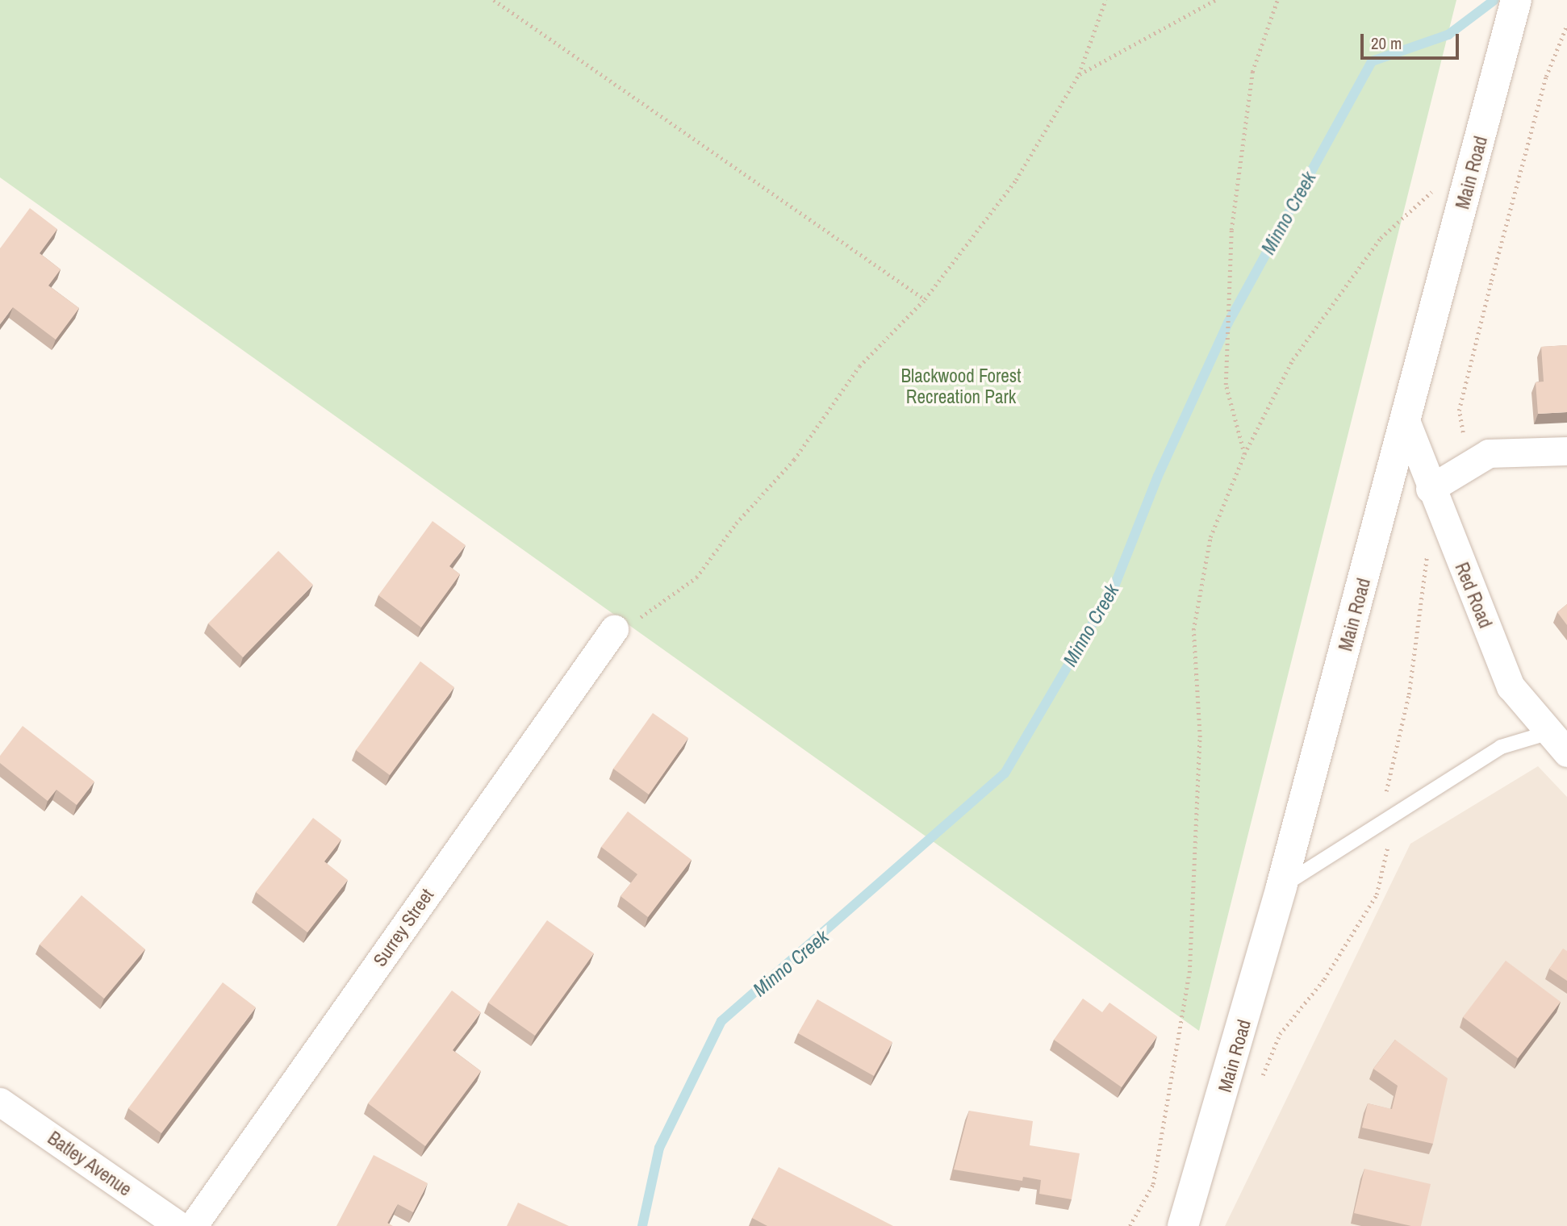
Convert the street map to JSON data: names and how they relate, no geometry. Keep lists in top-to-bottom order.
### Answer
{
  "streets": {
    "main road": ["Main Road"],
    "street": ["Red Road", "Surrey Street", "Batley Avenue"]
  },
  "crossings": [
    ["Main Road", "Red Road"]
  ],
  "water": ["Minno Creek"],
  "parks": ["Blackwood Forest Recreation Park"],
  "scale_bar": "20 m"
}
